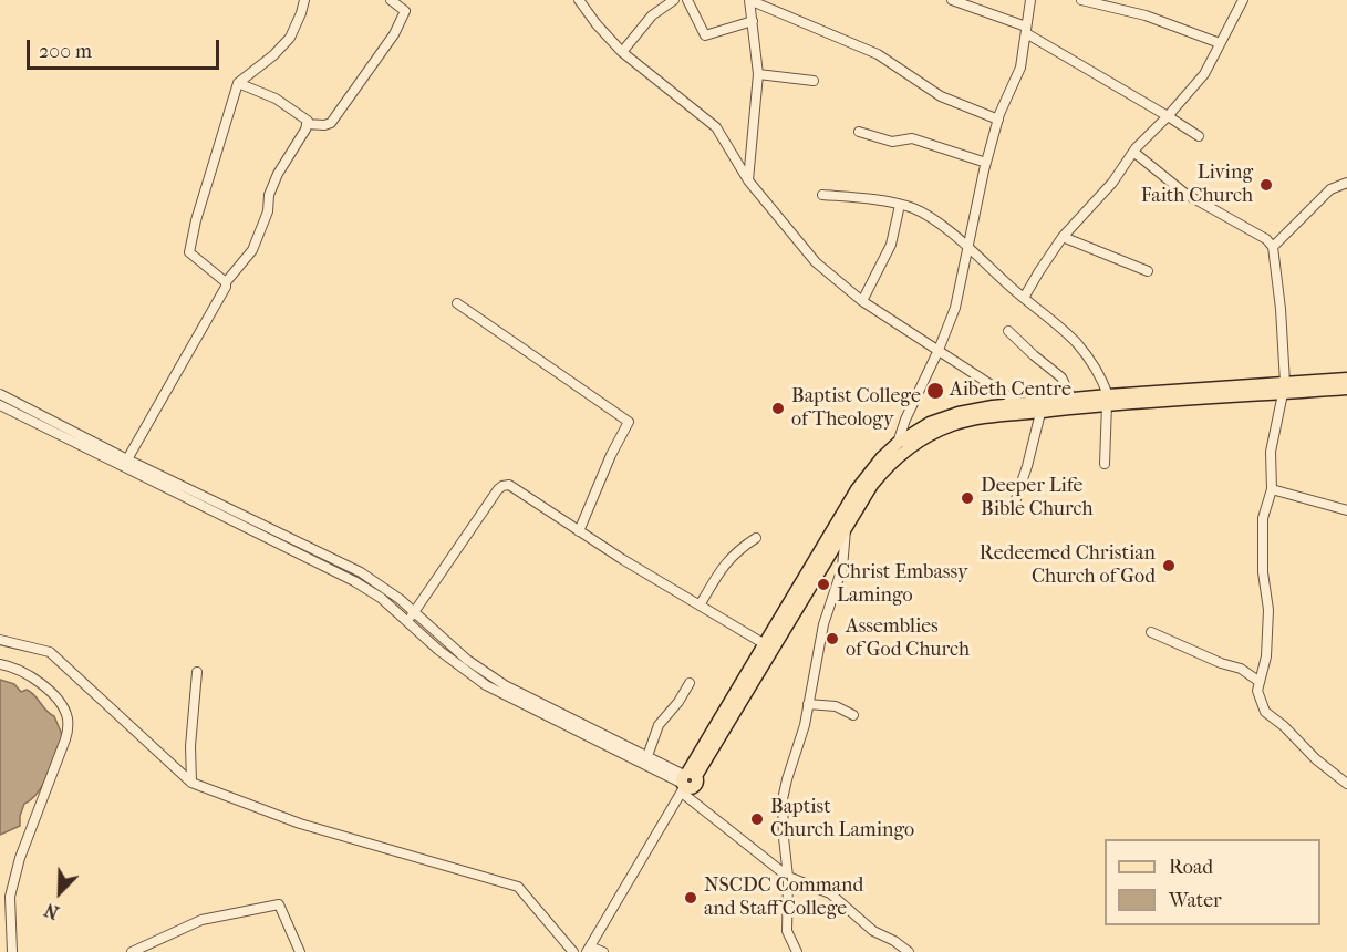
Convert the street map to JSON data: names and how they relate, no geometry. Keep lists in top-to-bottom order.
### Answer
{
  "places": [
    "Living Faith Church",
    "Aibeth Centre",
    "Baptist College of Theology",
    "Deeper Life Bible Church",
    "Redeemed Christian Church of God",
    "Christ Embassy Lamingo",
    "Assemblies of God Church",
    "Baptist Church Lamingo",
    "NSCDC Command and Staff College"
  ],
  "legend": ["Road", "Water"],
  "scale_bar": "200 m",
  "north": "bottom left"
}
